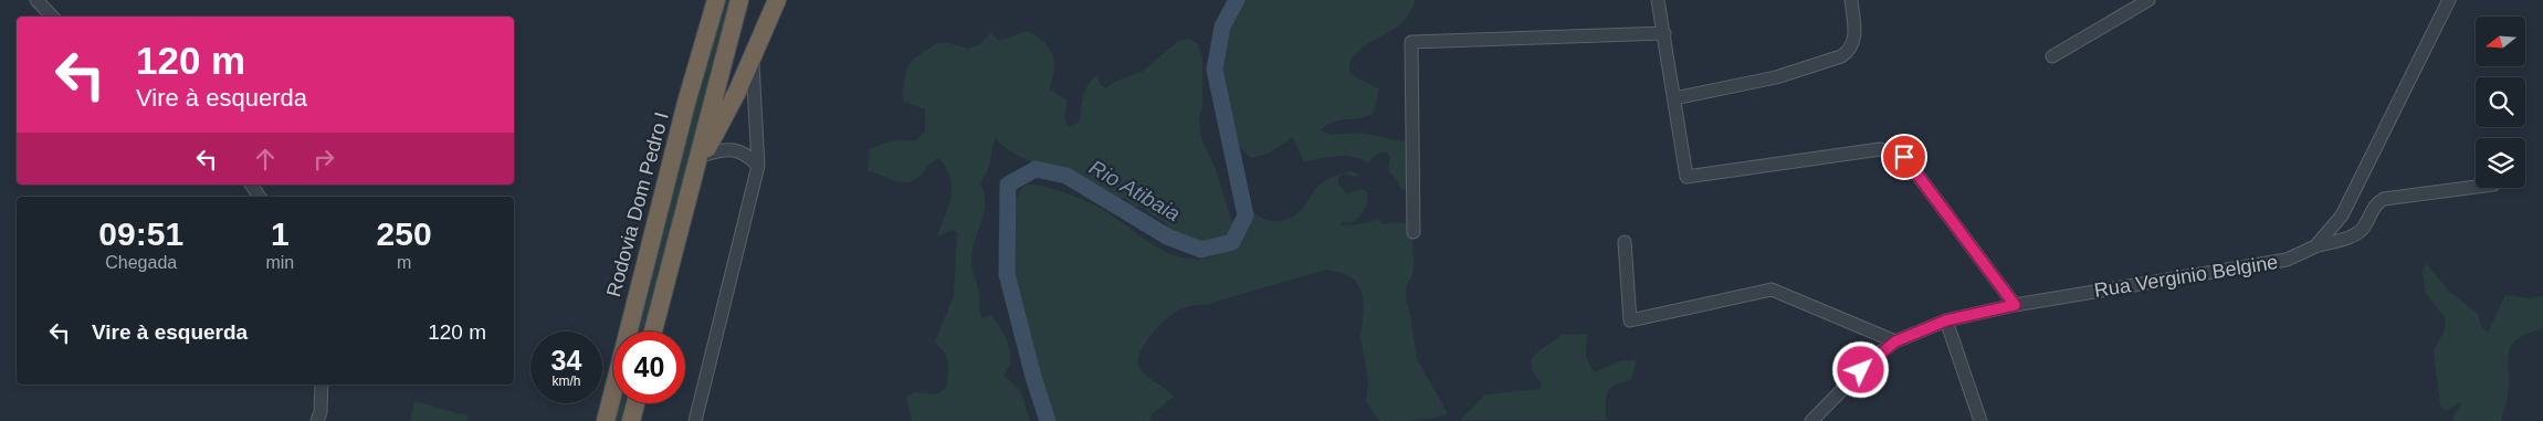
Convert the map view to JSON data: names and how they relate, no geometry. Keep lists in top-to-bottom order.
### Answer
{
  "streets": {
    "highway": ["Rodovia Dom Pedro I"],
    "street": ["Rua Verginio Belgine"]
  },
  "water": ["Rio Atibaia"],
  "north": "left",
  "page": {
    "turn": ["120 m", "Vire à esquerda"],
    "eta": [
      "09:51",
      "Chegada",
      "1",
      "min",
      "250",
      "m"
    ],
    "list": [
      {
        "name": "Vire à esquerda",
        "value": "120 m"
      }
    ],
    "speed": "34 km/h",
    "limit": "40"
  }
}
